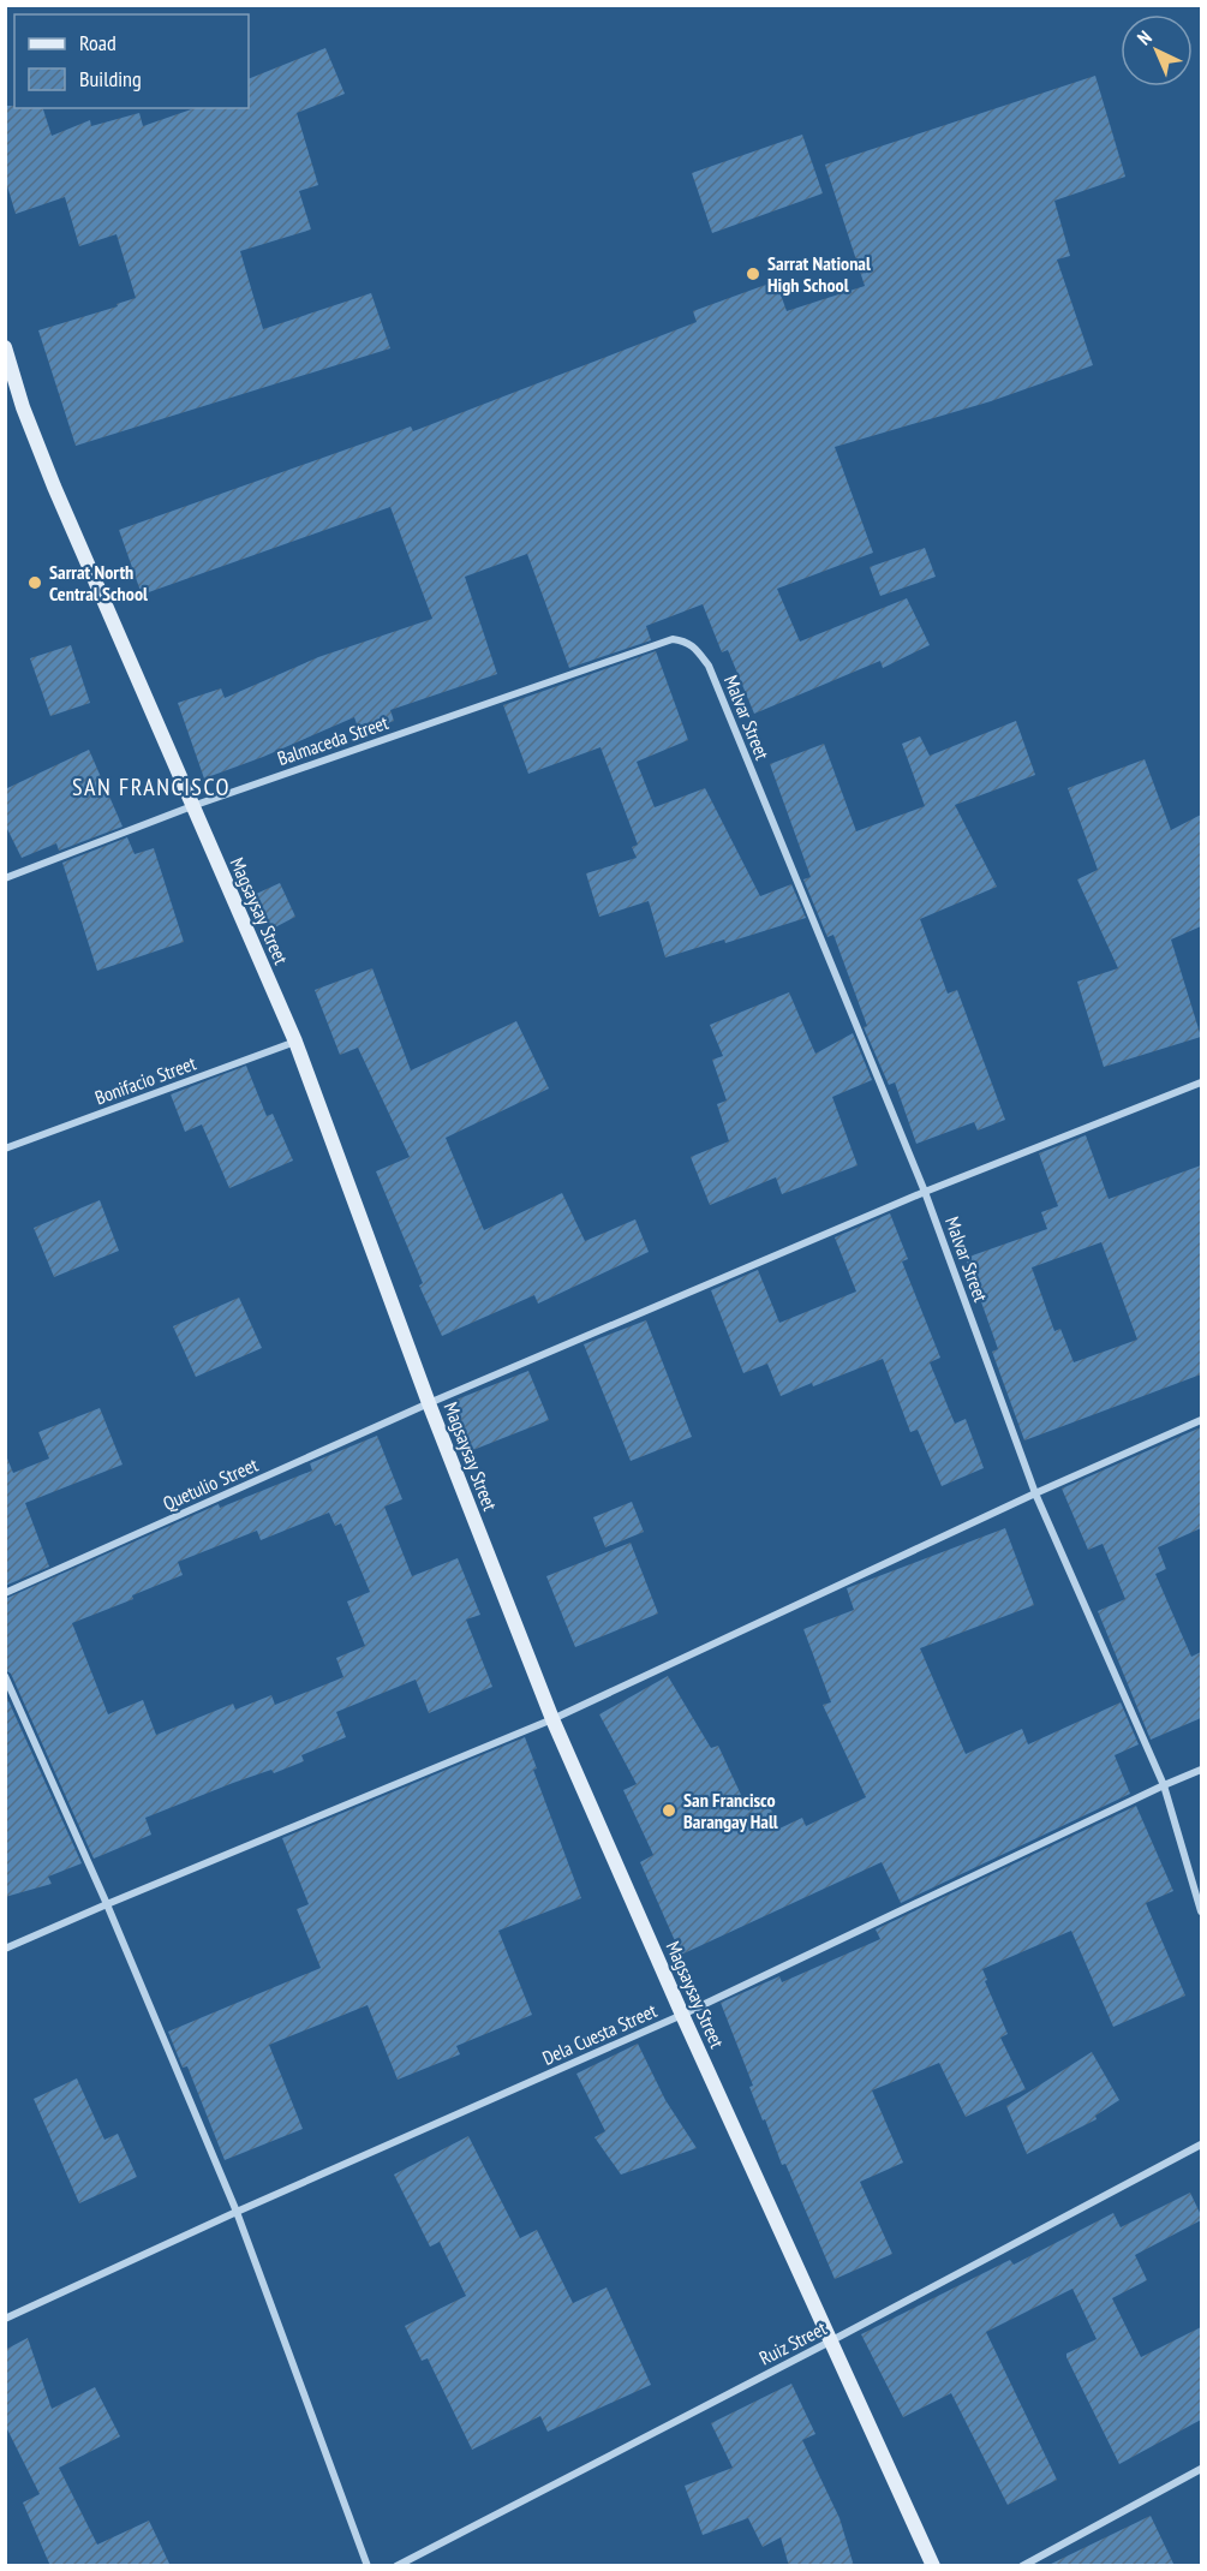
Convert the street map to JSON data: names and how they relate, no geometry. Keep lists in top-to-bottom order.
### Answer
{
  "streets": {
    "main road": ["Magsaysay Street"],
    "street": [
      "Malvar Street",
      "Balmaceda Street",
      "Bonifacio Street",
      "Quetulio Street",
      "Dela Cuesta Street",
      "Ruiz Street"
    ]
  },
  "crossings": [
    ["Malvar Street", "Balmaceda Street"],
    ["Malvar Street", "Quetulio Street"],
    ["Malvar Street", "Dela Cuesta Street"],
    ["Balmaceda Street", "Magsaysay Street"],
    ["Magsaysay Street", "Bonifacio Street"],
    ["Magsaysay Street", "Quetulio Street"],
    ["Magsaysay Street", "Dela Cuesta Street"],
    ["Magsaysay Street", "Ruiz Street"]
  ],
  "districts": ["SAN FRANCISCO"],
  "places": ["Sarrat National High School", "Sarrat North Central School", "San Francisco Barangay Hall"],
  "legend": ["Road", "Building"],
  "north": "top left"
}
